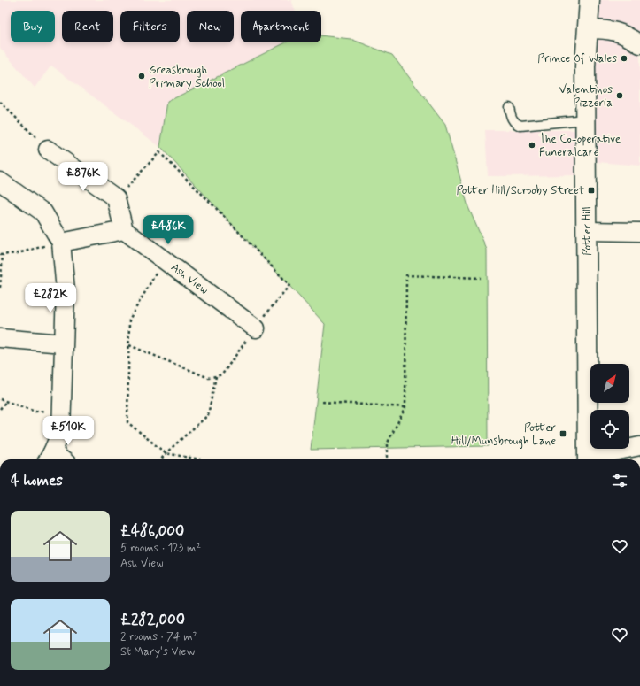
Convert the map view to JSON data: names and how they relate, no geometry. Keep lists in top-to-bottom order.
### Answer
{
  "streets": {
    "main road": ["Potter Hill"],
    "street": ["Ash View"]
  },
  "places": {
    "other": [
      "Prince Of Wales",
      "Greasbrough Primary School",
      "Valentinos Pizzeria",
      "The Co-operative Funeralcare"
    ],
    "transit": ["Potter Hill/Scrooby Street", "Potter Hill/Munsbrough Lane"]
  },
  "north": "top right",
  "page": {
    "chip": [
      "Buy",
      "Rent",
      "Filters",
      "New",
      "Apartment"
    ],
    "price": [
      "£876K",
      "£486K",
      "£282K",
      "£510K"
    ],
    "heading": "4 homes",
    "list": [
      {
        "name": "£486,000",
        "note": "5 rooms · 123 m² · Ash View"
      },
      {
        "name": "£282,000",
        "note": "2 rooms · 74 m² · St Mary's View"
      }
    ]
  }
}
